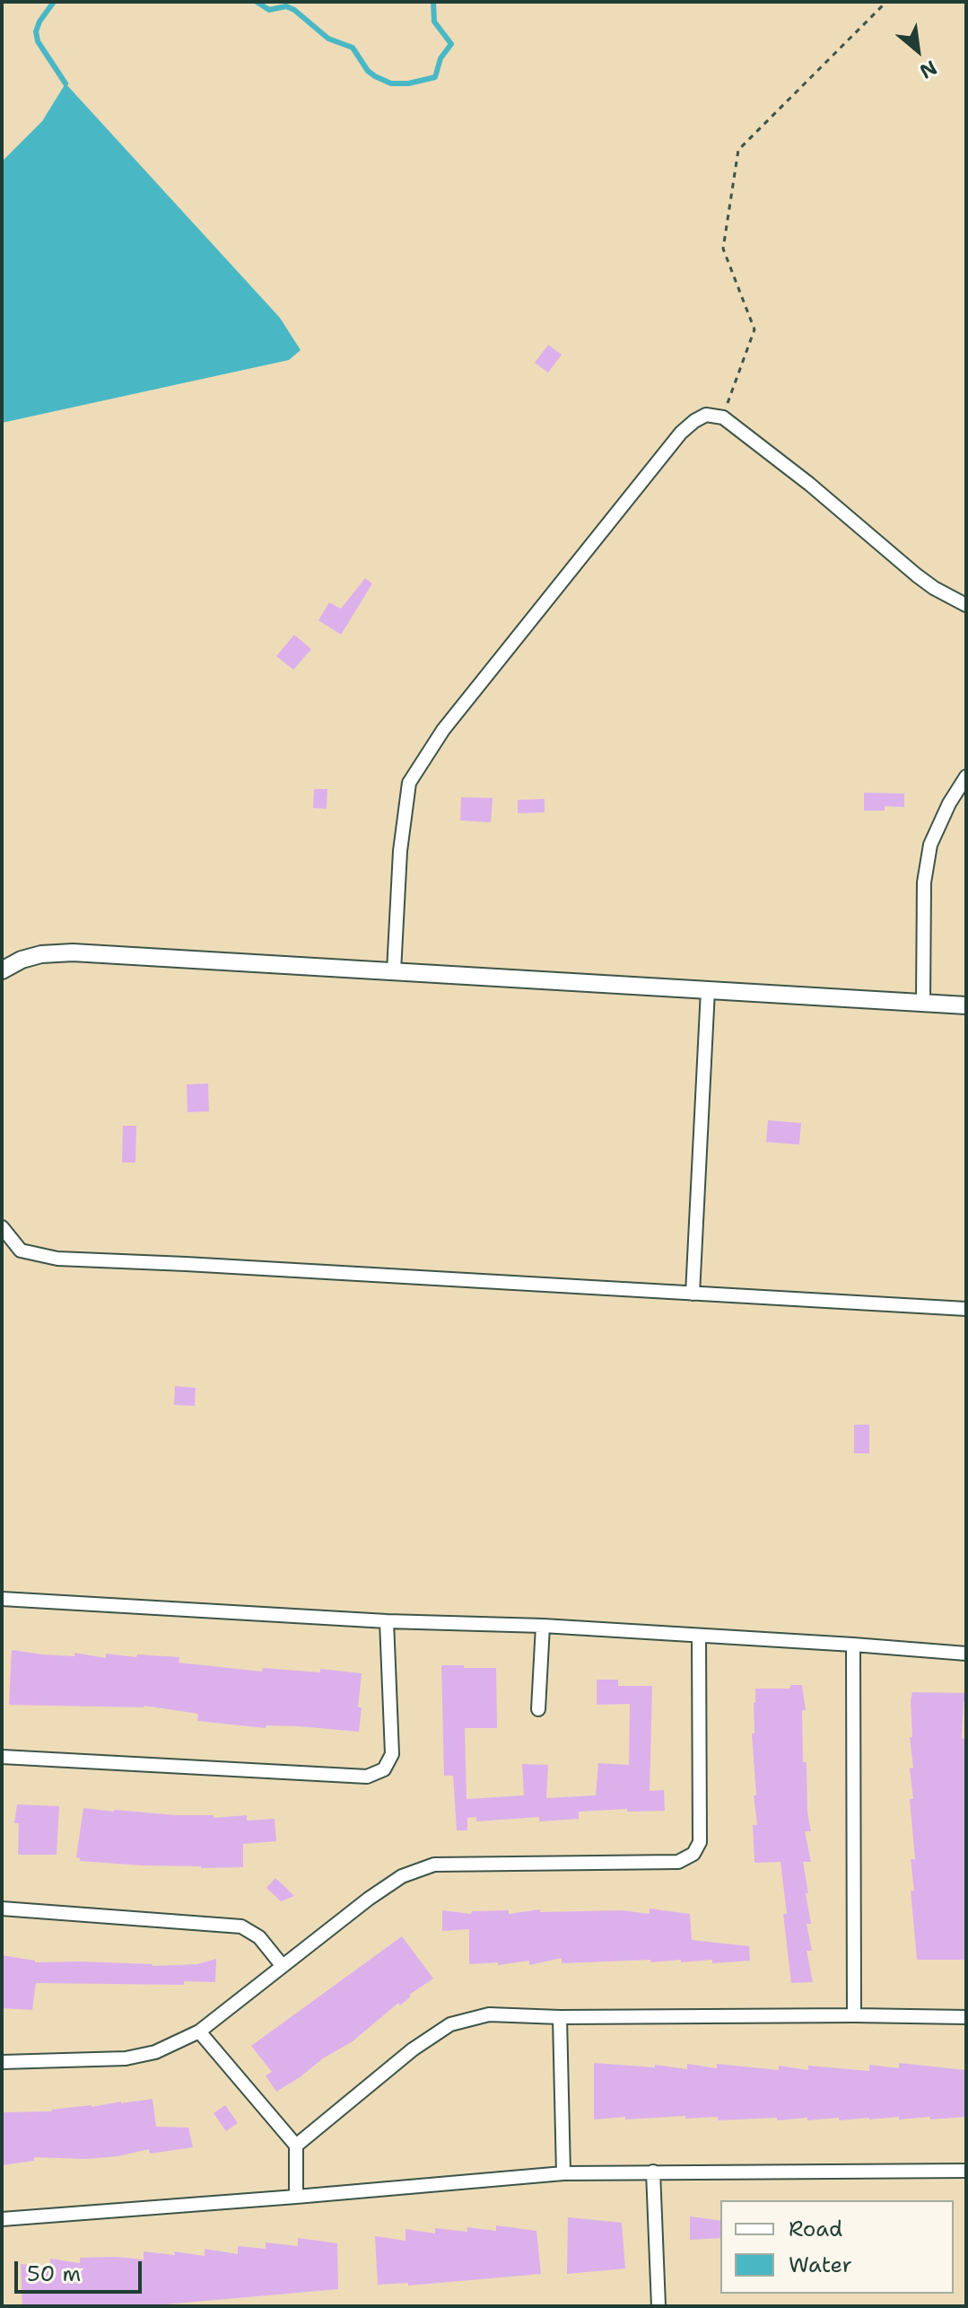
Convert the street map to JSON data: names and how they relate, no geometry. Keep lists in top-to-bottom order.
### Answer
{
  "legend": ["Road", "Water"],
  "scale_bar": "50 m",
  "north": "bottom right"
}
